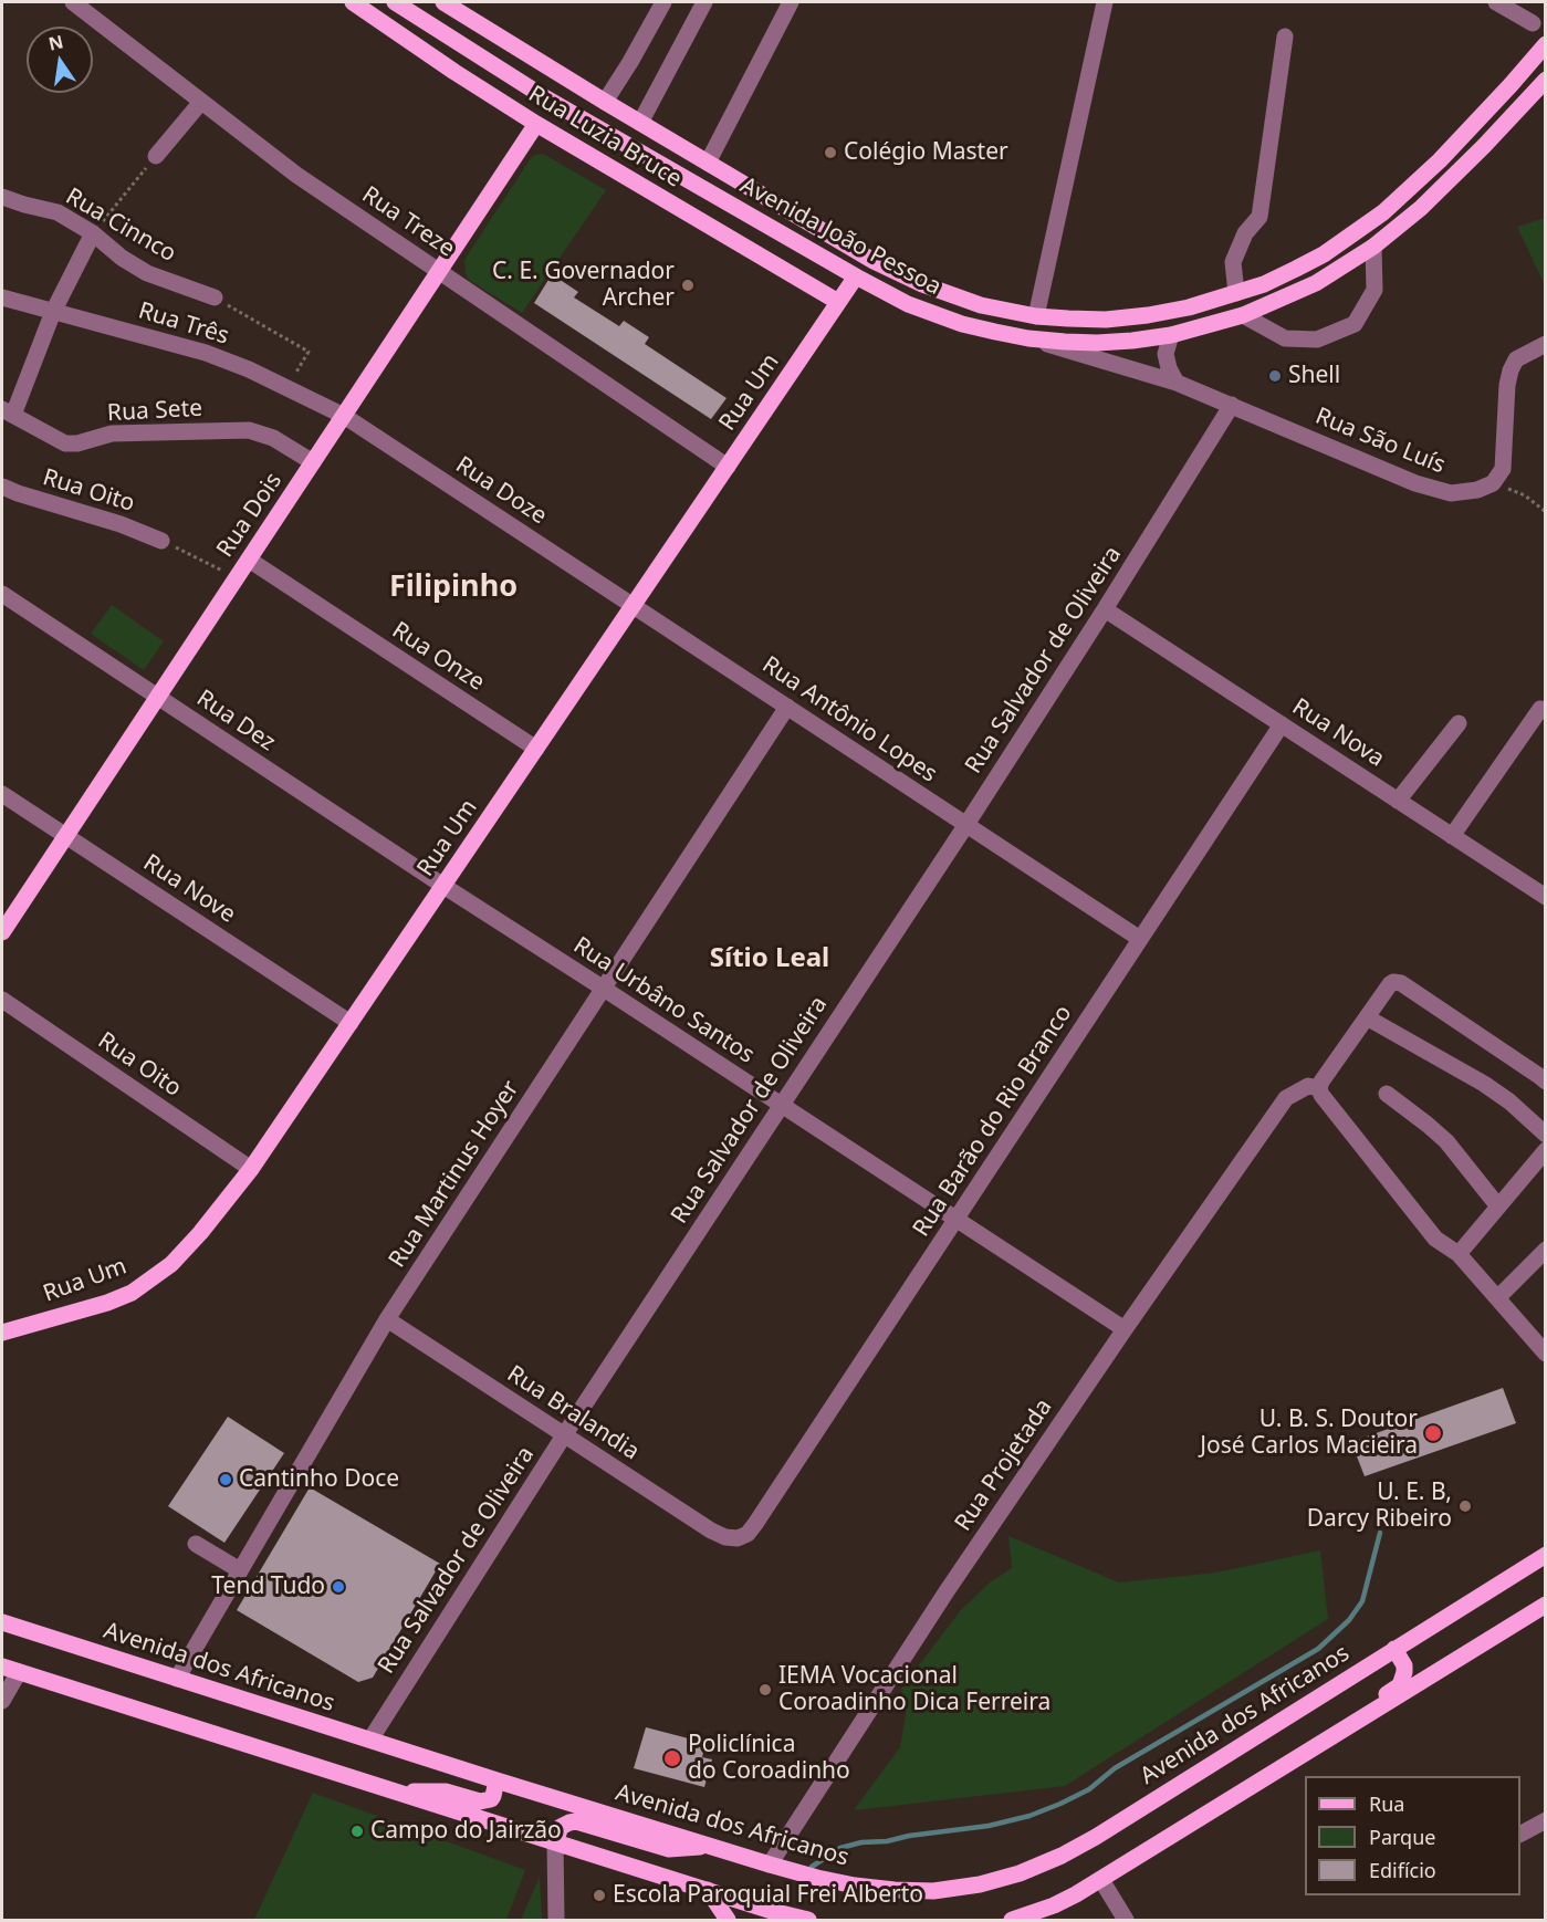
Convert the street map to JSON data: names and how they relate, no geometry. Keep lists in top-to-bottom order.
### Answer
{
  "streets": {
    "main road": [
      "Rua Luzia Bruce",
      "Avenida João Pessoa",
      "Rua Um",
      "Rua Dois",
      "Avenida dos Africanos"
    ],
    "street": [
      "Rua Treze",
      "Rua Cinnco",
      "Rua Três",
      "Rua Sete",
      "Rua São Luís",
      "Rua Oito",
      "Rua Doze",
      "Rua Onze",
      "Rua Salvador de Oliveira",
      "Rua Antônio Lopes",
      "Rua Dez",
      "Rua Nova",
      "Rua Nove",
      "Rua Urbâno Santos",
      "Rua Barão do Rio Branco",
      "Rua Martinus Hoyer",
      "Rua Bralandia",
      "Rua Projetada"
    ]
  },
  "crossings": [
    ["Rua Luzia Bruce", "Rua Um"],
    ["Rua Luzia Bruce", "Rua Dois"],
    ["Rua Treze", "Rua Um"],
    ["Rua Treze", "Rua Dois"],
    ["Avenida João Pessoa", "Rua Um"],
    ["Avenida João Pessoa", "Rua São Luís"],
    ["Rua Três", "Rua Doze"],
    ["Rua Três", "Rua Dois"],
    ["Rua Um", "Rua Oito"],
    ["Rua Um", "Rua Doze"],
    ["Rua Um", "Rua Onze"],
    ["Rua Um", "Rua Antônio Lopes"],
    ["Rua Um", "Rua Dez"],
    ["Rua Um", "Rua Nove"],
    ["Rua Um", "Rua Urbâno Santos"],
    ["Rua Sete", "Rua Dois"],
    ["Rua São Luís", "Rua Salvador de Oliveira"],
    ["Rua Doze", "Rua Dois"],
    ["Rua Doze", "Rua Antônio Lopes"],
    ["Rua Dois", "Rua Onze"],
    ["Rua Dois", "Rua Dez"],
    ["Rua Dois", "Rua Nove"],
    ["Rua Salvador de Oliveira", "Rua Antônio Lopes"],
    ["Rua Salvador de Oliveira", "Rua Nova"],
    ["Rua Salvador de Oliveira", "Rua Urbâno Santos"],
    ["Rua Salvador de Oliveira", "Rua Bralandia"],
    ["Rua Salvador de Oliveira", "Avenida dos Africanos"],
    ["Rua Antônio Lopes", "Rua Barão do Rio Branco"],
    ["Rua Antônio Lopes", "Rua Martinus Hoyer"],
    ["Rua Dez", "Rua Urbâno Santos"],
    ["Rua Nova", "Rua Barão do Rio Branco"],
    ["Rua Urbâno Santos", "Rua Barão do Rio Branco"],
    ["Rua Urbâno Santos", "Rua Martinus Hoyer"],
    ["Rua Urbâno Santos", "Rua Projetada"],
    ["Rua Barão do Rio Branco", "Rua Bralandia"],
    ["Rua Martinus Hoyer", "Rua Bralandia"],
    ["Rua Martinus Hoyer", "Avenida dos Africanos"],
    ["Rua Projetada", "Avenida dos Africanos"]
  ],
  "districts": ["Filipinho", "Sítio Leal"],
  "places": [
    "Colégio Master",
    "C. E. Governador Archer",
    "Shell",
    "U. B. S. Doutor José Carlos Macieira",
    "Cantinho Doce",
    "U. E. B, Darcy Ribeiro",
    "Tend Tudo",
    "IEMA Vocacional Coroadinho Dica Ferreira",
    "Policlínica do Coroadinho",
    "Campo do Jairzão",
    "Escola Paroquial Frei Alberto"
  ],
  "legend": ["Rua", "Parque", "Edifício"],
  "north": "top"
}
